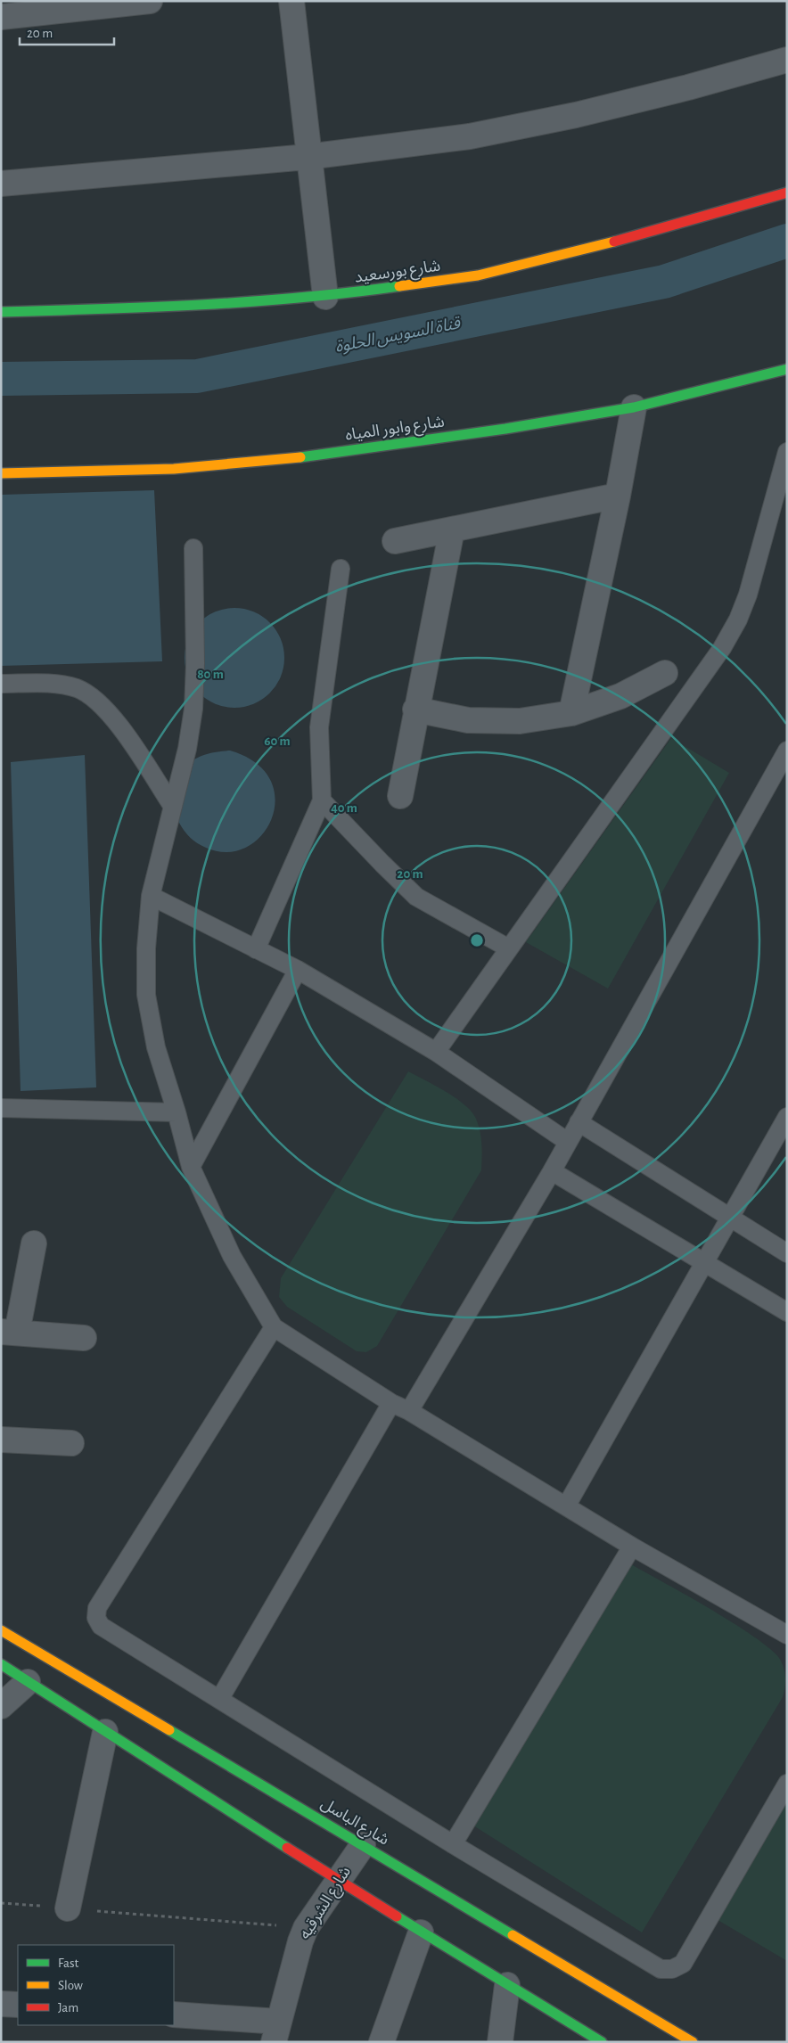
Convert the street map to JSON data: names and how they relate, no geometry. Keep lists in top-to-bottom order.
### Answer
{
  "streets": {
    "main road": ["شارع بورسعيد", "شارع وابور المياه", "شارع الباسل"],
    "street": ["شارع الشرقيه"]
  },
  "crossings": [
    ["شارع الباسل", "شارع الشرقيه"]
  ],
  "water": ["قناة السويس الحلوة"],
  "legend": ["Fast", "Slow", "Jam"],
  "scale_bar": "20 m",
  "rings": [
    "80 m",
    "60 m",
    "40 m",
    "20 m"
  ]
}
